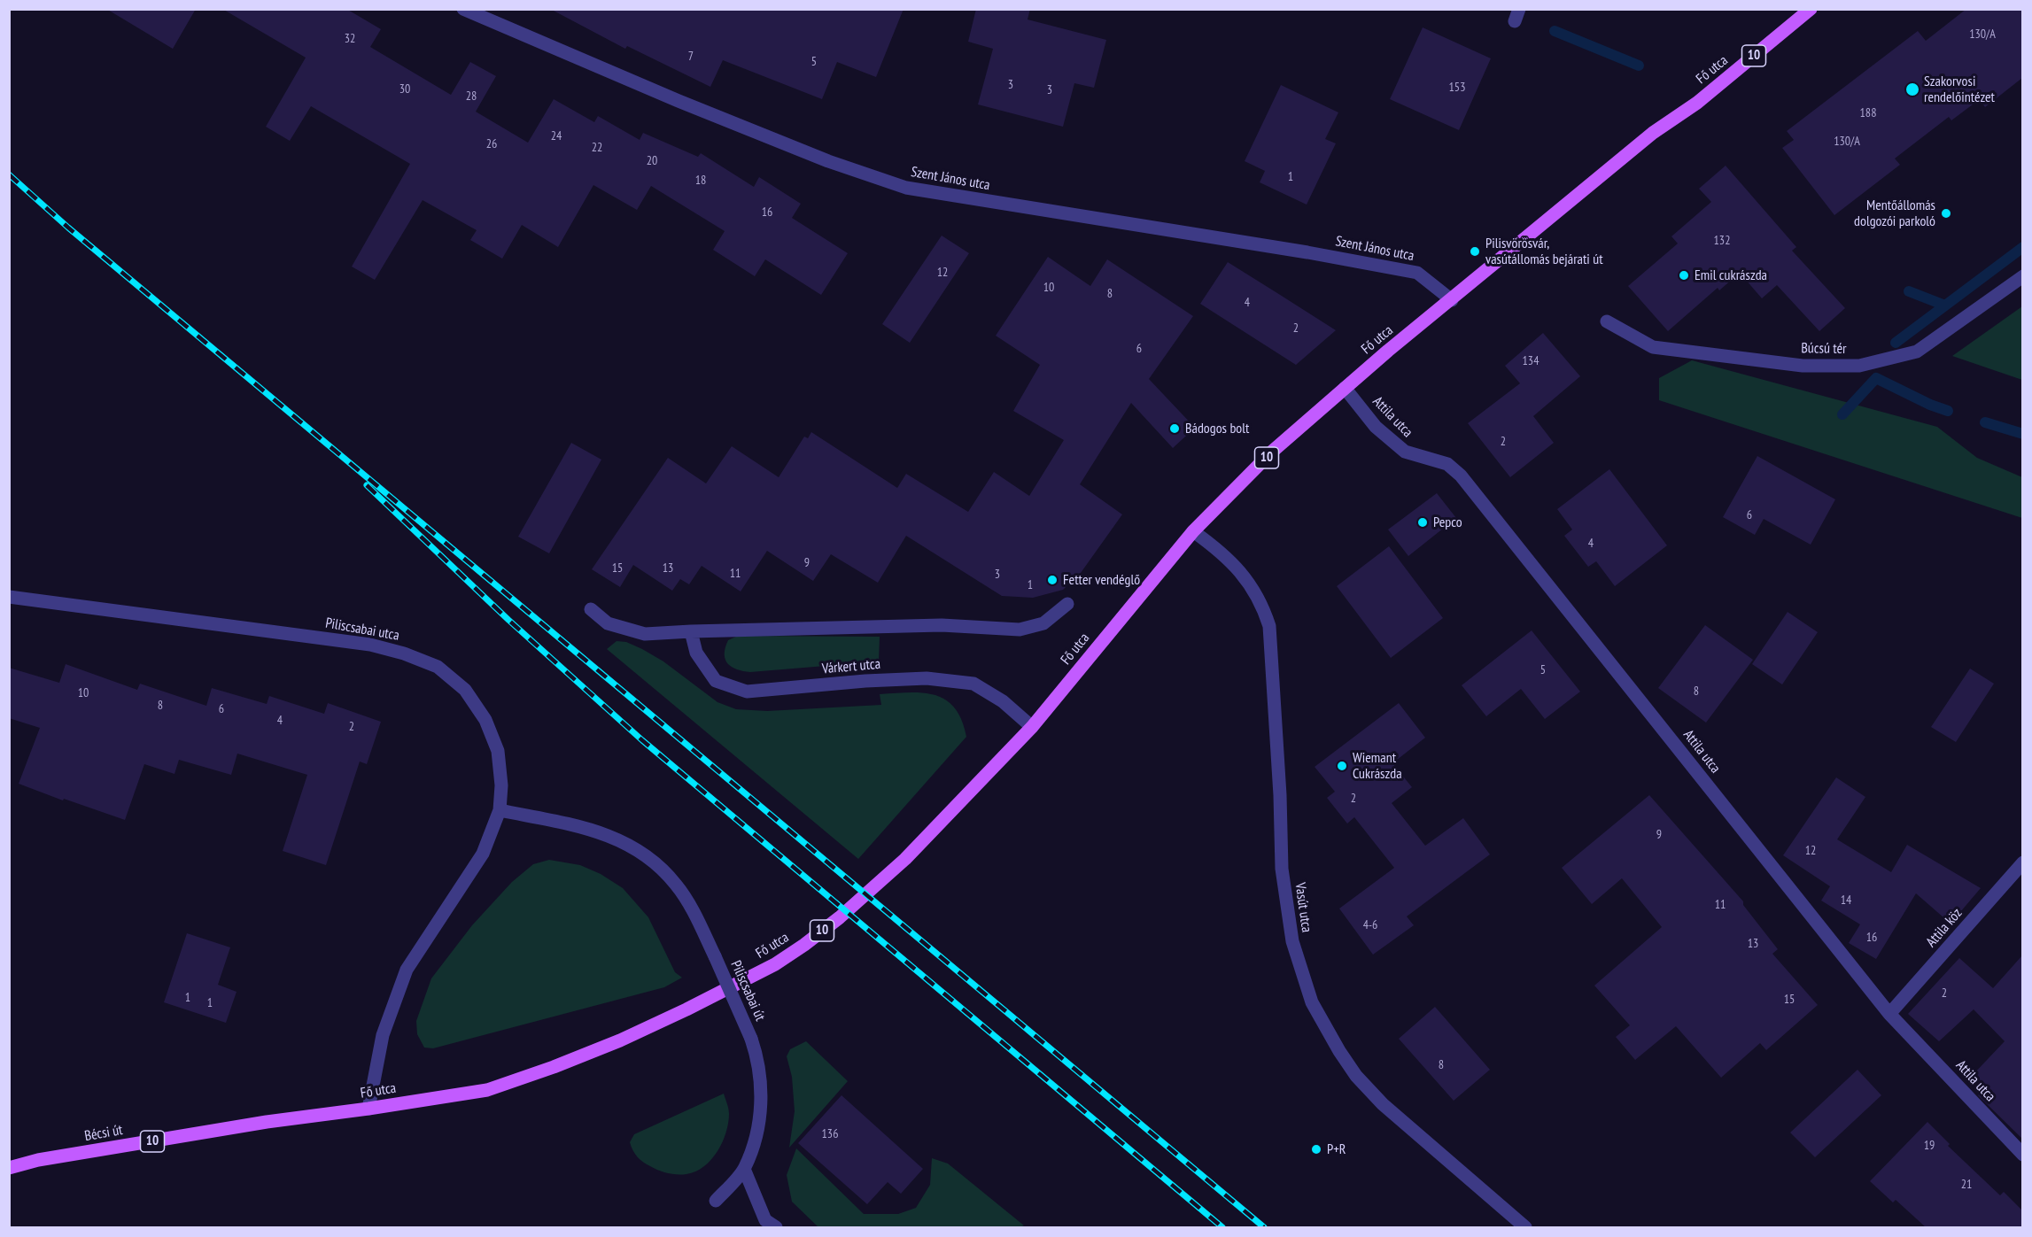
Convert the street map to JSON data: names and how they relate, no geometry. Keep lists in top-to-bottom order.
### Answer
{
  "streets": {
    "main road": ["10", "Fő utca", "Bécsi út"],
    "street": [
      "Szent János utca",
      "Búcsú tér",
      "Attila utca",
      "Piliscsabai utca",
      "Várkert utca",
      "Vasút utca",
      "Attila köz",
      "Piliscsabai út"
    ]
  },
  "crossings": [
    ["Fő utca", "Szent János utca"],
    ["Fő utca", "Attila utca"],
    ["Fő utca", "Piliscsabai utca"],
    ["Fő utca", "Várkert utca"],
    ["Fő utca", "Vasút utca"],
    ["Fő utca", "Bécsi út"],
    ["Attila utca", "Attila köz"],
    ["Piliscsabai utca", "Piliscsabai út"]
  ],
  "places": [
    "Szakorvosi rendelőintézet",
    "Mentőállomás dolgozói parkoló",
    "Pilisvörösvár, vasútállomás bejárati út",
    "Emil cukrászda",
    "Bádogos bolt",
    "Pepco",
    "Fetter vendéglő",
    "Wiemant Cukrászda",
    "P+R"
  ],
  "house_numbers": [
    "130/A",
    "32",
    "7",
    "5",
    "3",
    "153",
    "30",
    "3",
    "28",
    "188",
    "24",
    "130/A",
    "26",
    "22",
    "20",
    "1",
    "18",
    "16",
    "132",
    "12",
    "10",
    "8",
    "4",
    "2",
    "6",
    "134",
    "2",
    "6",
    "4",
    "9",
    "15",
    "13",
    "11",
    "3",
    "1",
    "5",
    "8",
    "10",
    "8",
    "6",
    "4",
    "2",
    "2",
    "9",
    "12",
    "14",
    "11",
    "4-6",
    "16",
    "13",
    "2",
    "1",
    "15",
    "1",
    "8",
    "136",
    "19",
    "21"
  ]
}
